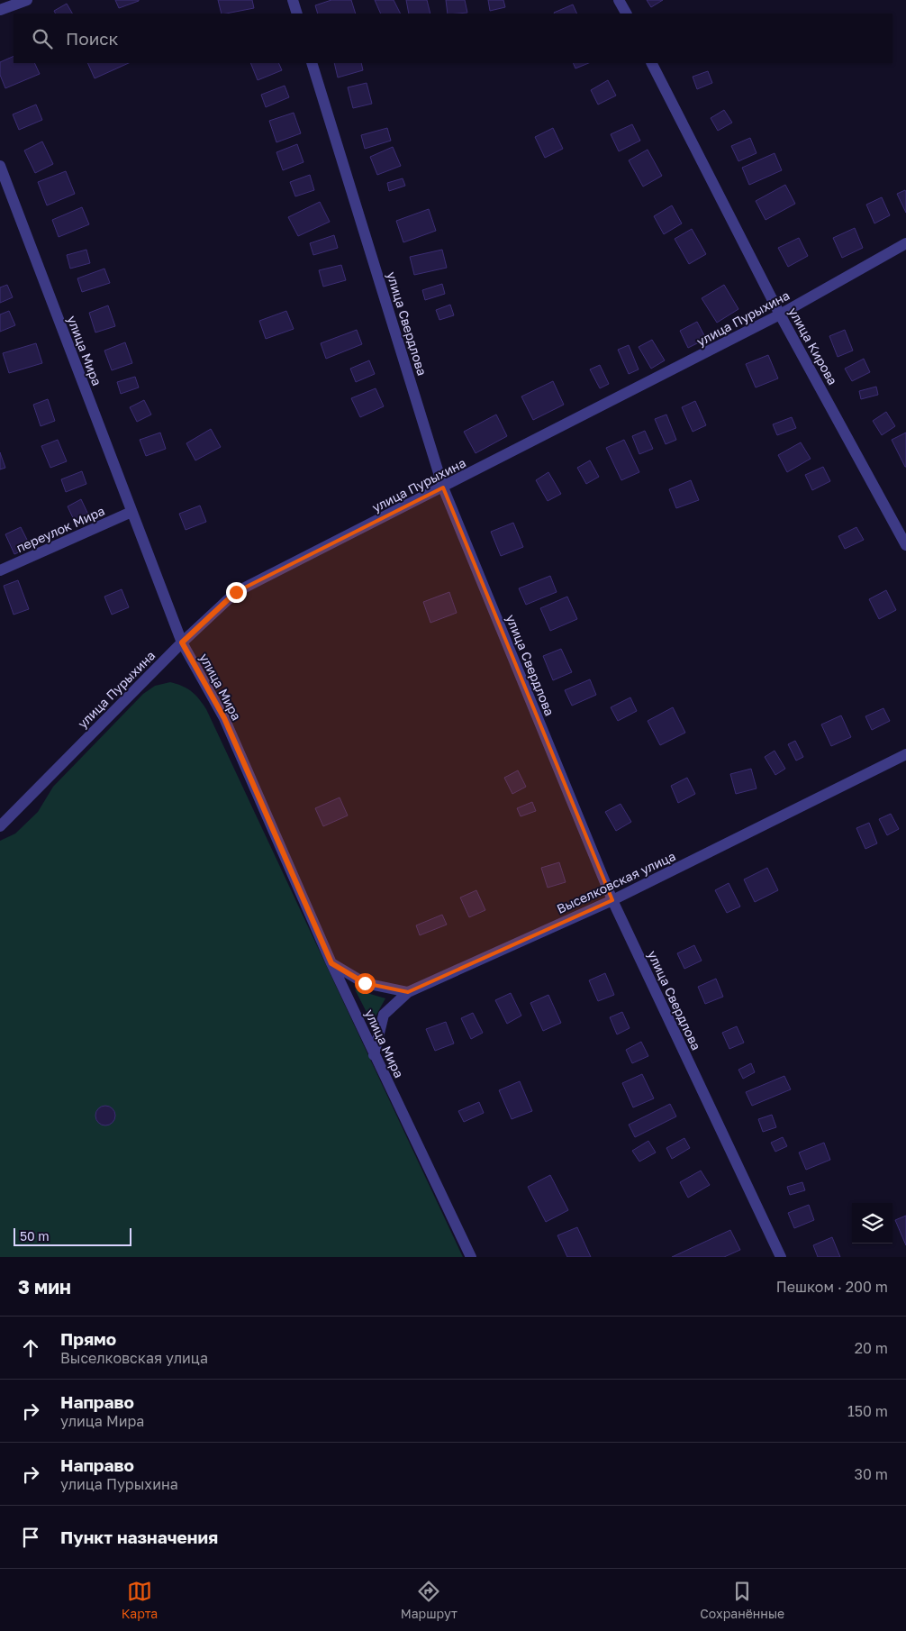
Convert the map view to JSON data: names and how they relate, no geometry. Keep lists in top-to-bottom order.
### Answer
{
  "streets": {
    "street": [
      "улица Пурыхина",
      "улица Свердлова",
      "улица Кирова",
      "улица Мира",
      "переулок Мира",
      "Выселковская улица"
    ]
  },
  "crossings": [
    ["улица Пурыхина", "улица Свердлова"],
    ["улица Пурыхина", "улица Кирова"],
    ["улица Пурыхина", "улица Мира"],
    ["улица Свердлова", "Выселковская улица"],
    ["улица Мира", "переулок Мира"],
    ["улица Мира", "Выселковская улица"]
  ],
  "scale_bar": "50 m",
  "page": {
    "search": "Поиск",
    "scale": "50 m",
    "heading": ["3 мин", "Пешком · 200 m"],
    "list": [
      ["Прямо", "Выселковская улица", "20 m"],
      ["Направо", "улица Мира", "150 m"],
      ["Направо", "улица Пурыхина", "30 m"],
      "Пункт назначения"
    ],
    "nav": ["Карта", "Маршрут", "Сохранённые"]
  }
}
